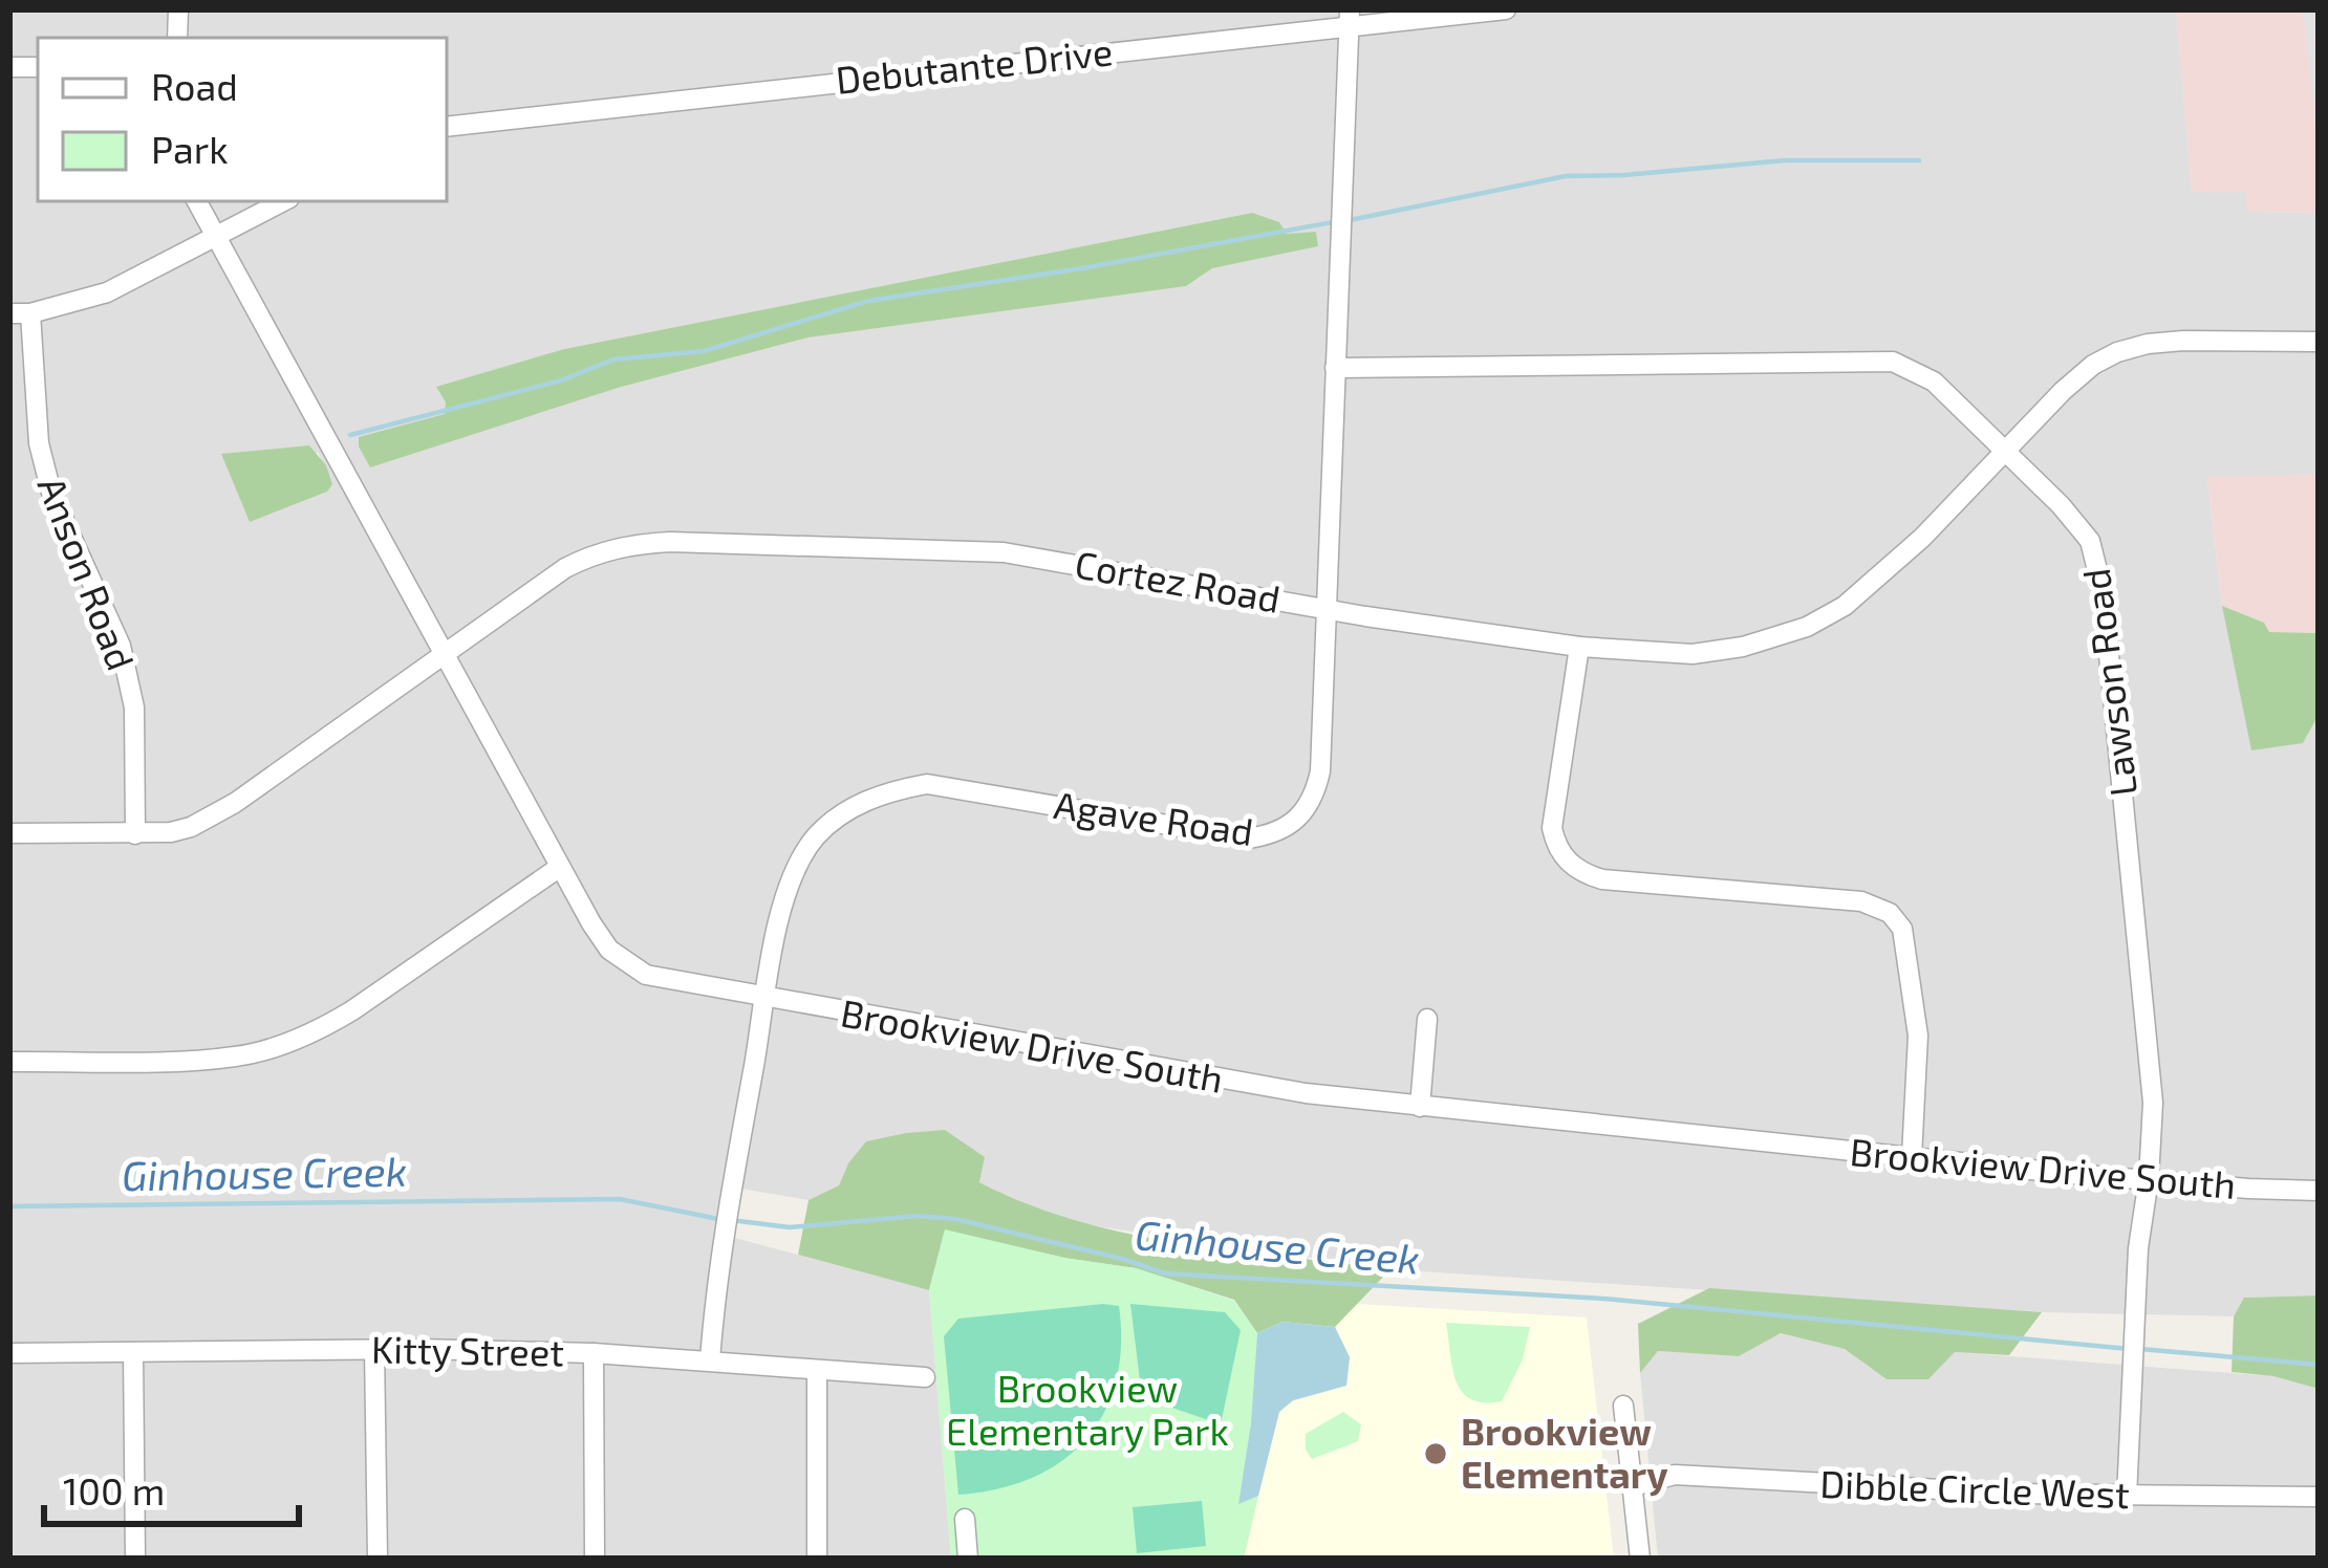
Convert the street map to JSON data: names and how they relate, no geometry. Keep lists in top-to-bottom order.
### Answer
{
  "streets": {
    "street": [
      "Debutante Drive",
      "Anson Road",
      "Cortez Road",
      "Lawson Road",
      "Agave Road",
      "Brookview Drive South",
      "Kitty Street",
      "Dibble Circle West"
    ]
  },
  "crossings": [
    ["Debutante Drive", "Agave Road"],
    ["Anson Road", "Cortez Road"],
    ["Cortez Road", "Lawson Road"],
    ["Cortez Road", "Agave Road"],
    ["Cortez Road", "Brookview Drive South"],
    ["Lawson Road", "Agave Road"],
    ["Lawson Road", "Brookview Drive South"],
    ["Lawson Road", "Dibble Circle West"],
    ["Agave Road", "Brookview Drive South"],
    ["Agave Road", "Kitty Street"]
  ],
  "water": ["Ginhouse Creek"],
  "parks": ["Brookview Elementary Park"],
  "places": ["Brookview Elementary"],
  "legend": ["Road", "Park"],
  "scale_bar": "100 m"
}
